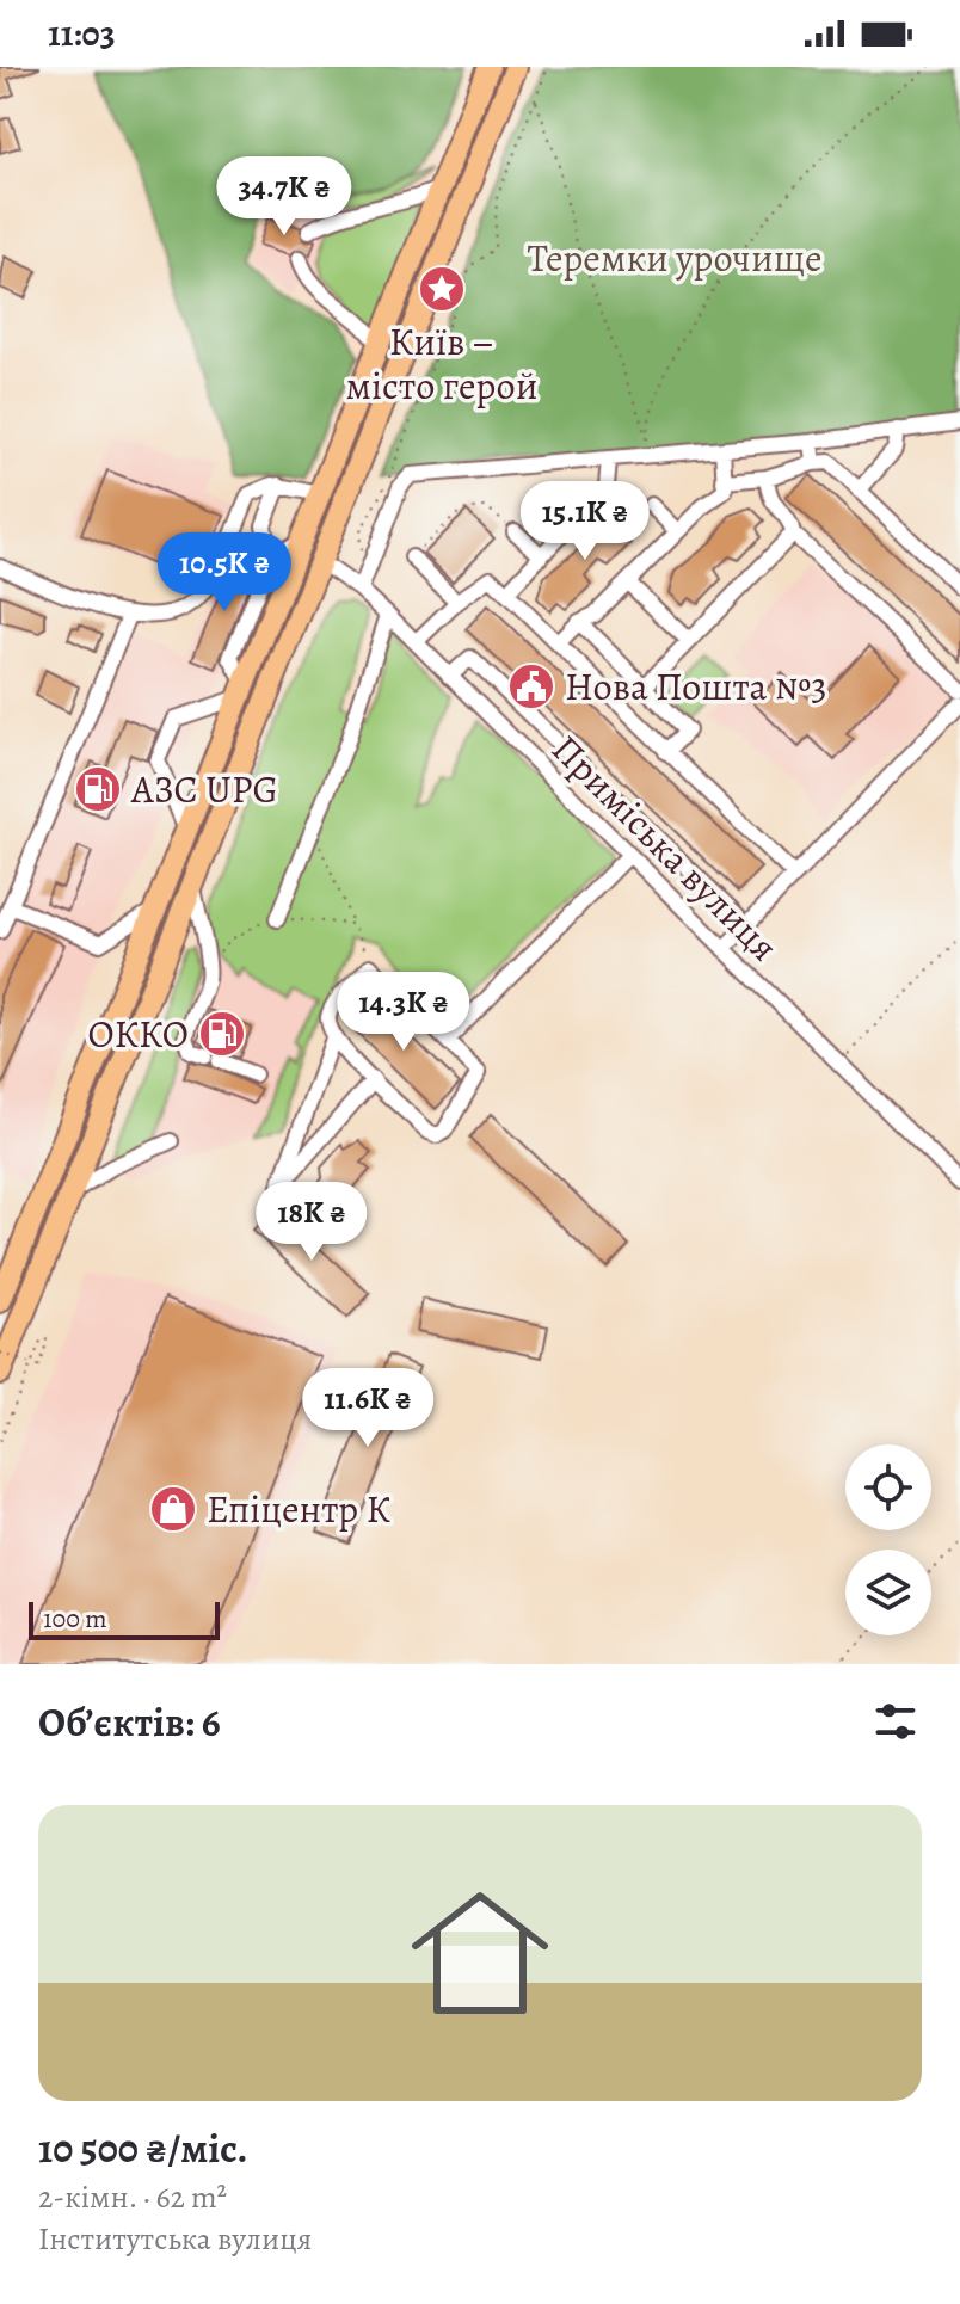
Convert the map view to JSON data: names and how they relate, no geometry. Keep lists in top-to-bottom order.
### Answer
{
  "streets": {
    "street": ["Приміська вулиця"]
  },
  "parks": ["Теремки урочище"],
  "places": {
    "place": ["Київ – місто герой"],
    "public building": ["Нова Пошта №3"],
    "fuel station": ["АЗС UPG", "ОККО"],
    "shop": ["Епіцентр К"]
  },
  "scale_bar": "100 m",
  "page": {
    "status": "11:03",
    "price": [
      "34.7K ₴",
      "15.1K ₴",
      "10.5K ₴",
      "14.3K ₴",
      "18K ₴",
      "11.6K ₴"
    ],
    "scale": "100 m",
    "heading": "Об’єктів: 6",
    "list": [
      {
        "name": "10 500 ₴/міс.",
        "note": "2-кімн. · 62 m² · Інститутська вулиця"
      }
    ]
  }
}
